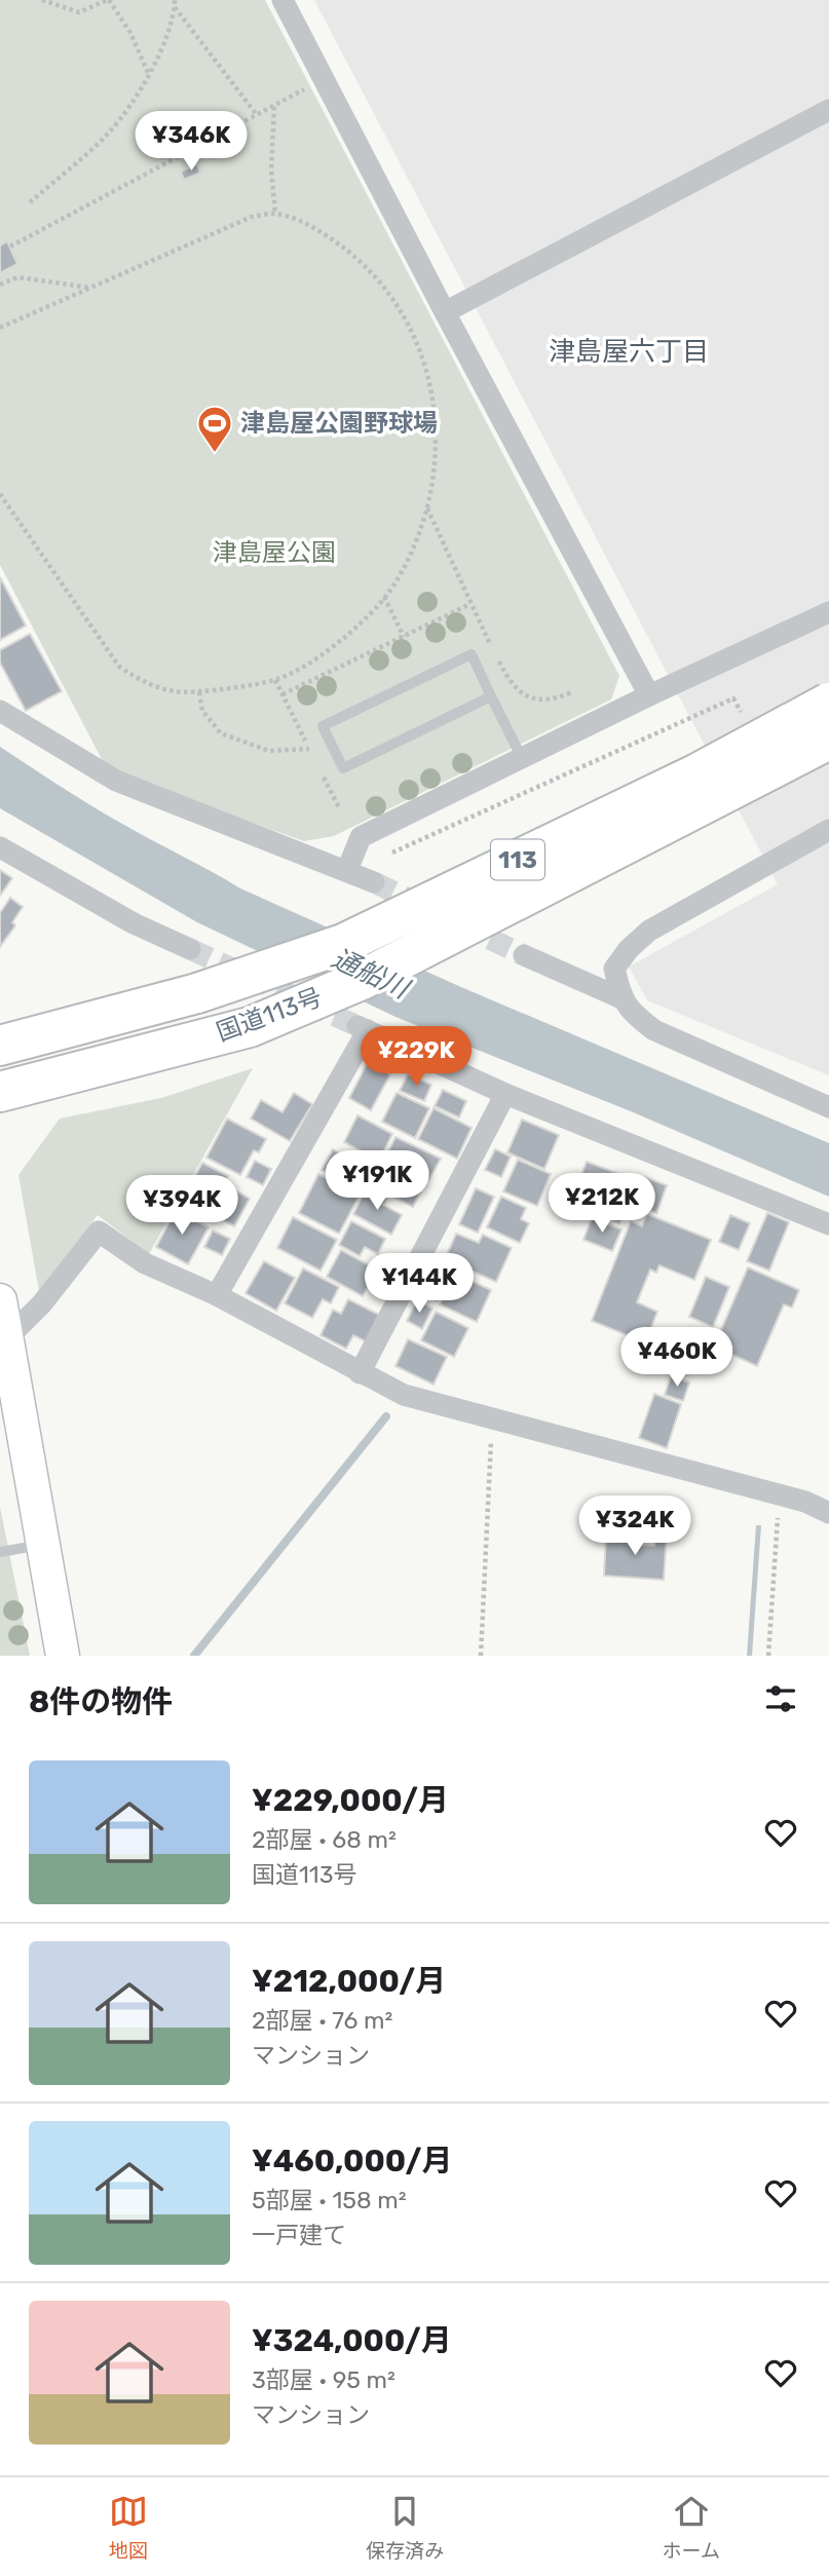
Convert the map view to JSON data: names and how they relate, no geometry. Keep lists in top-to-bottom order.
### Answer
{
  "streets": {
    "highway": ["113", "国道113号"]
  },
  "districts": ["津島屋六丁目"],
  "water": ["通船川"],
  "parks": ["津島屋公園"],
  "places": {
    "sports": ["津島屋公園野球場"]
  },
  "page": {
    "price": [
      "¥346K",
      "¥229K",
      "¥191K",
      "¥212K",
      "¥394K",
      "¥144K",
      "¥460K",
      "¥324K"
    ],
    "heading": "8件の物件",
    "list": [
      {
        "name": "¥229,000/月",
        "note": "2部屋 · 68 m² · 国道113号"
      },
      {
        "name": "¥212,000/月",
        "note": "2部屋 · 76 m² · マンション"
      },
      {
        "name": "¥460,000/月",
        "note": "5部屋 · 158 m² · 一戸建て"
      },
      {
        "name": "¥324,000/月",
        "note": "3部屋 · 95 m² · マンション"
      }
    ],
    "tabs": ["地図", "保存済み", "ホーム"]
  }
}
